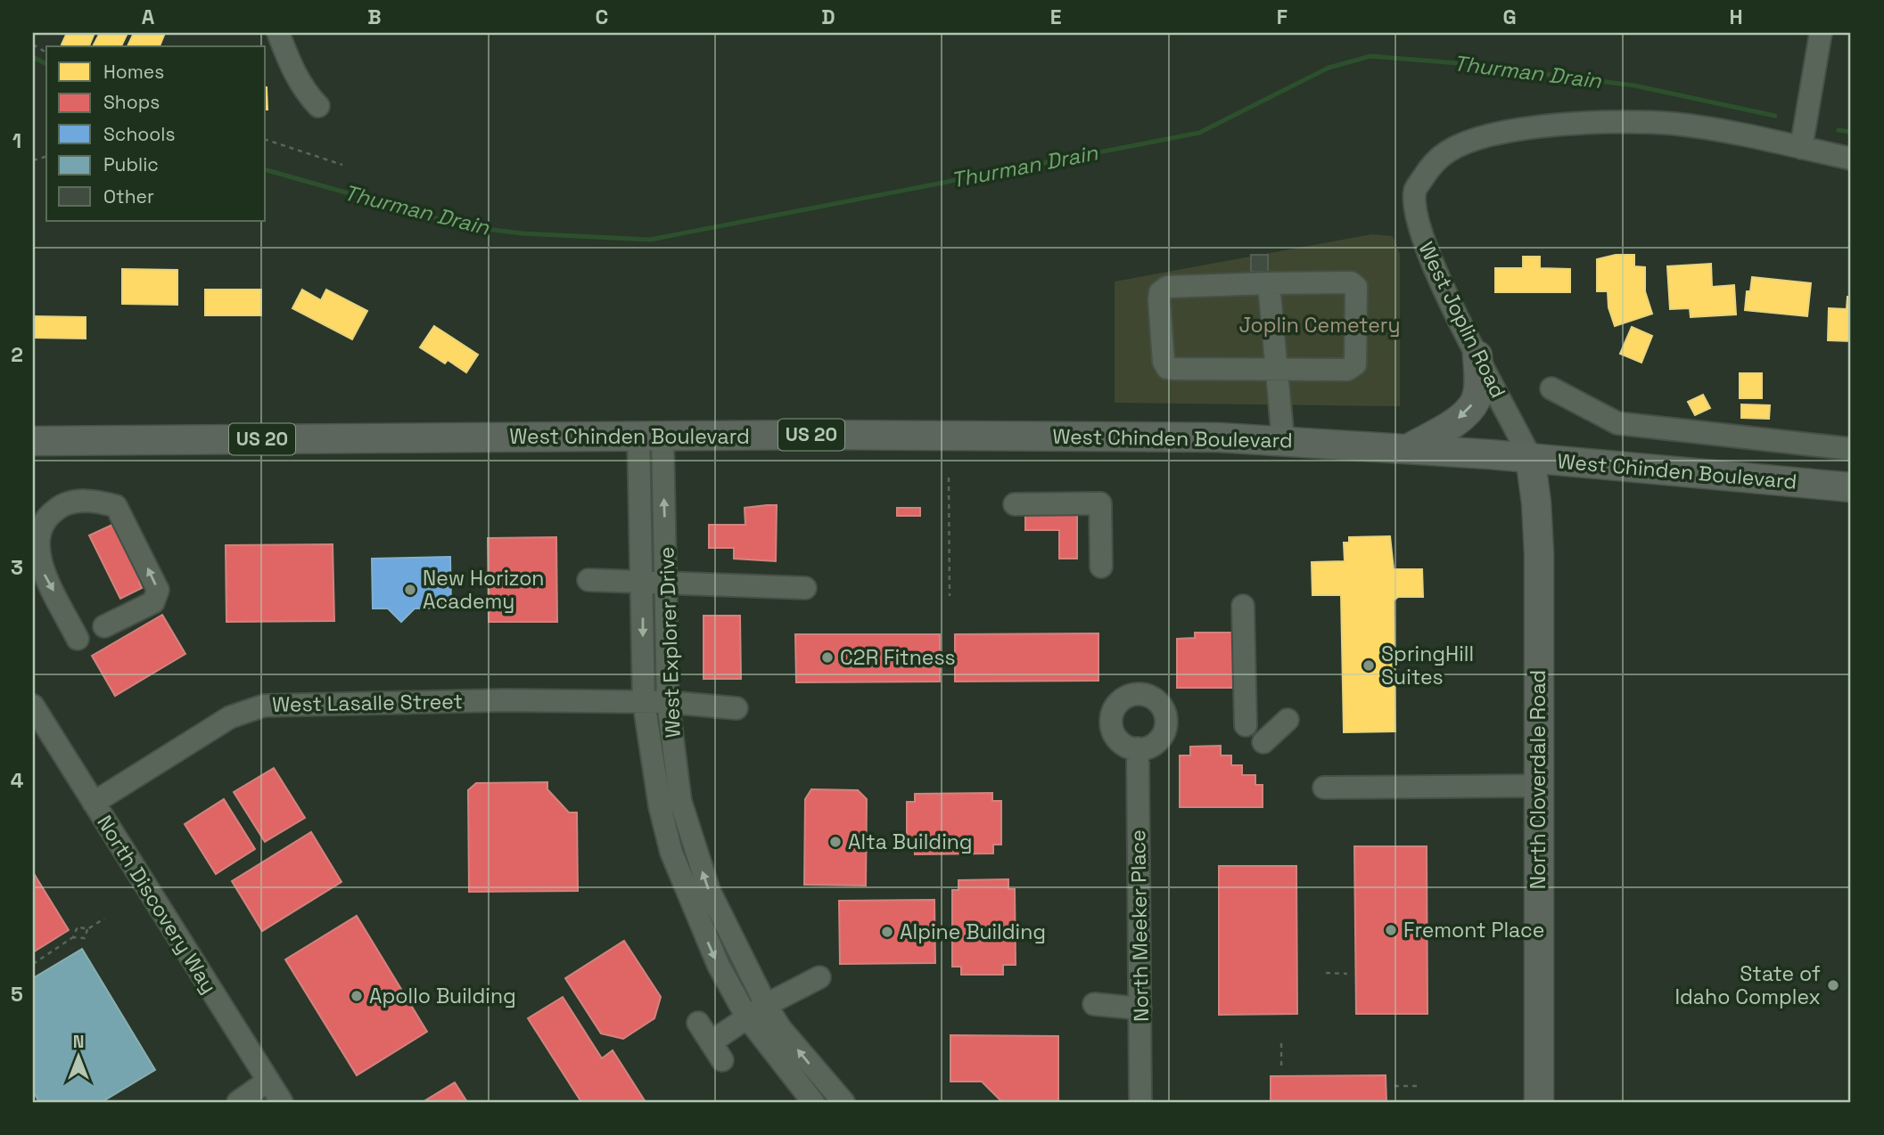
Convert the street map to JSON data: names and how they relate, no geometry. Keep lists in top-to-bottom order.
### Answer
{
  "streets": {
    "main road": ["US 20", "West Chinden Boulevard", "North Cloverdale Road"],
    "street": [
      "West Joplin Road",
      "West Explorer Drive",
      "West Lasalle Street",
      "North Discovery Way",
      "North Meeker Place"
    ]
  },
  "crossings": [
    ["West Joplin Road", "West Chinden Boulevard"],
    ["West Joplin Road", "North Cloverdale Road"],
    ["West Chinden Boulevard", "West Explorer Drive"],
    ["West Chinden Boulevard", "North Cloverdale Road"],
    ["West Explorer Drive", "West Lasalle Street"],
    ["West Lasalle Street", "North Discovery Way"]
  ],
  "water": ["Thurman Drain"],
  "parks": ["Joplin Cemetery"],
  "places": [
    "New Horizon Academy",
    "C2R Fitness",
    "SpringHill Suites",
    "Alta Building",
    "Fremont Place",
    "Alpine Building",
    "State of Idaho Complex",
    "Apollo Building"
  ],
  "legend": [
    "Homes",
    "Shops",
    "Schools",
    "Public",
    "Other"
  ],
  "north": "top",
  "grid": {
    "columns": [
      "A",
      "B",
      "C",
      "D",
      "E",
      "F",
      "G",
      "H"
    ],
    "rows": [
      "1",
      "2",
      "3",
      "4",
      "5"
    ]
  }
}
